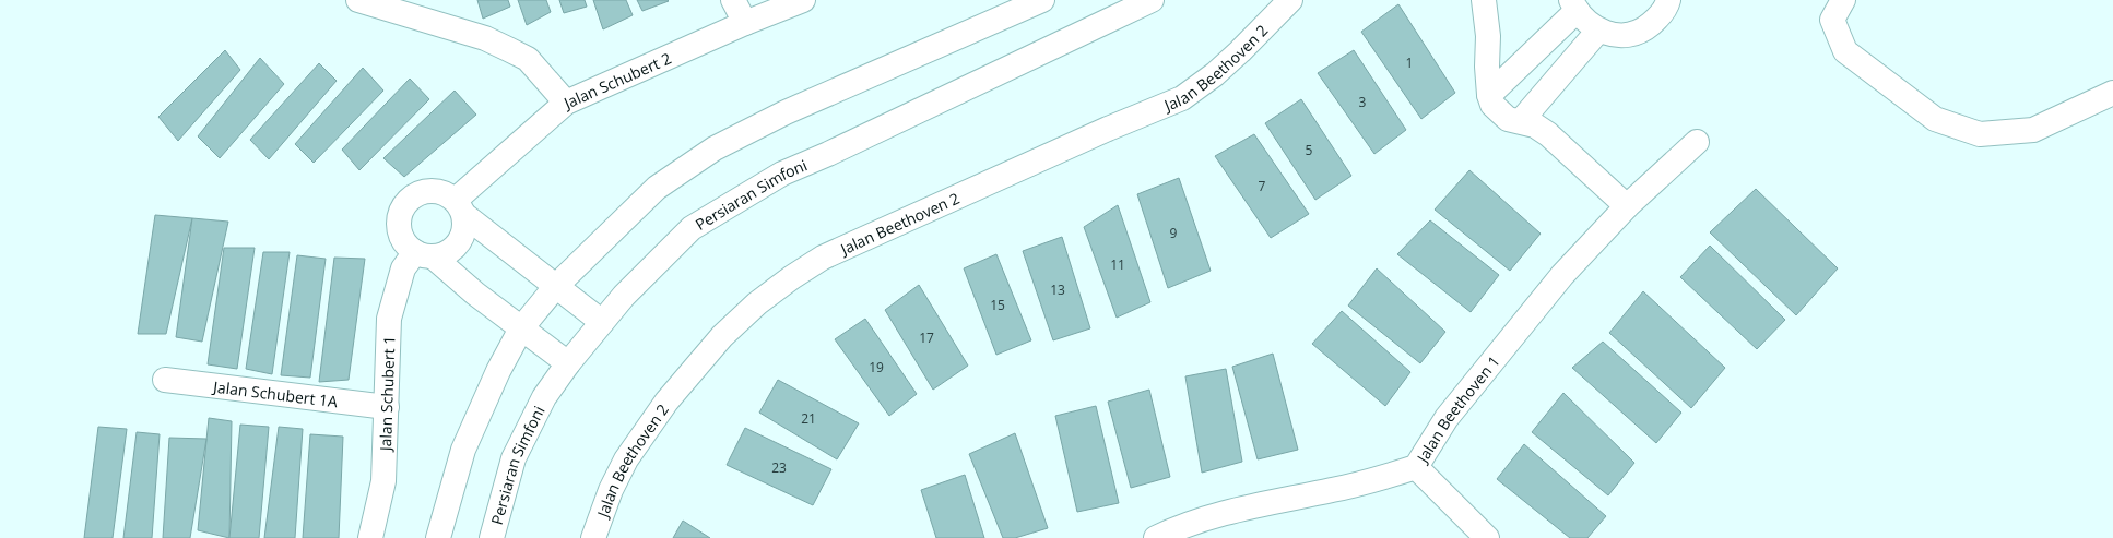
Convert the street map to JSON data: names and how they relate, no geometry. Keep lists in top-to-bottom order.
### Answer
{
  "streets": {
    "street": [
      "Jalan Beethoven 2",
      "Jalan Schubert 2",
      "Persiaran Simfoni",
      "Jalan Schubert 1",
      "Jalan Schubert 1A",
      "Jalan Beethoven 1"
    ]
  },
  "crossings": [
    ["Jalan Schubert 2", "Jalan Schubert 1"],
    ["Jalan Schubert 1", "Jalan Schubert 1A"]
  ],
  "house_numbers": [
    "1",
    "3",
    "5",
    "7",
    "9",
    "11",
    "13",
    "15",
    "17",
    "19",
    "21",
    "23"
  ]
}
